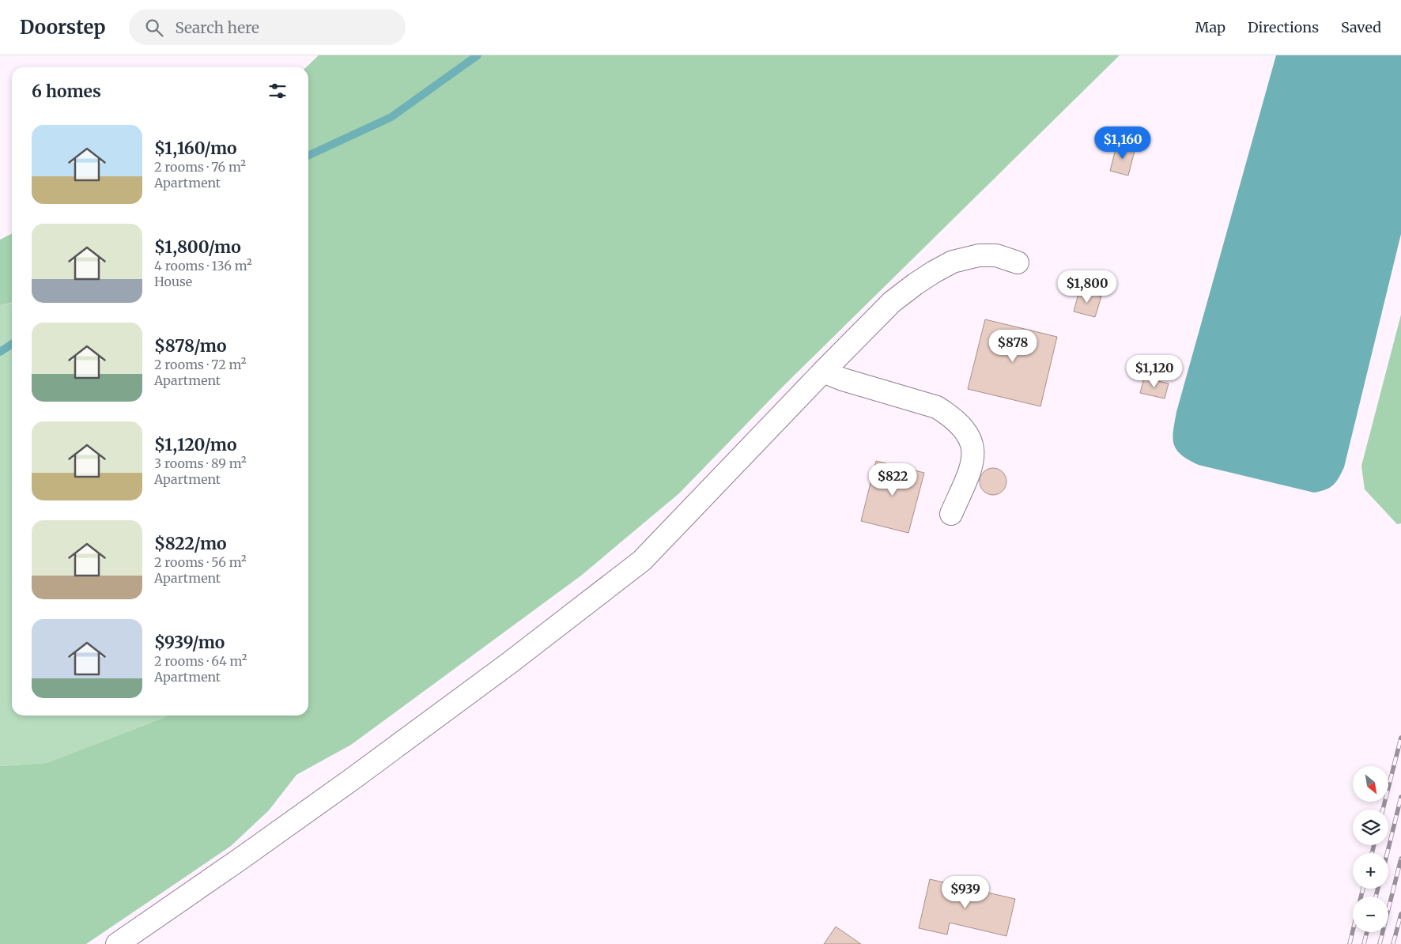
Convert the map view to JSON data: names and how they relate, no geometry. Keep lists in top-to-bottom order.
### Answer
{
  "north": "bottom right",
  "page": {
    "header": "Doorstep",
    "search": "Search here",
    "nav": ["Map", "Directions", "Saved"],
    "heading": "6 homes",
    "list": [
      {
        "name": "$1,160/mo",
        "note": "2 rooms · 76 m² · Apartment"
      },
      {
        "name": "$1,800/mo",
        "note": "4 rooms · 136 m² · House"
      },
      {
        "name": "$878/mo",
        "note": "2 rooms · 72 m² · Apartment"
      },
      {
        "name": "$1,120/mo",
        "note": "3 rooms · 89 m² · Apartment"
      },
      {
        "name": "$822/mo",
        "note": "2 rooms · 56 m² · Apartment"
      },
      {
        "name": "$939/mo",
        "note": "2 rooms · 64 m² · Apartment"
      }
    ],
    "price": [
      "$1,160",
      "$1,800",
      "$878",
      "$1,120",
      "$822",
      "$939"
    ],
    "map_buttons": ["+", "−"]
  }
}
